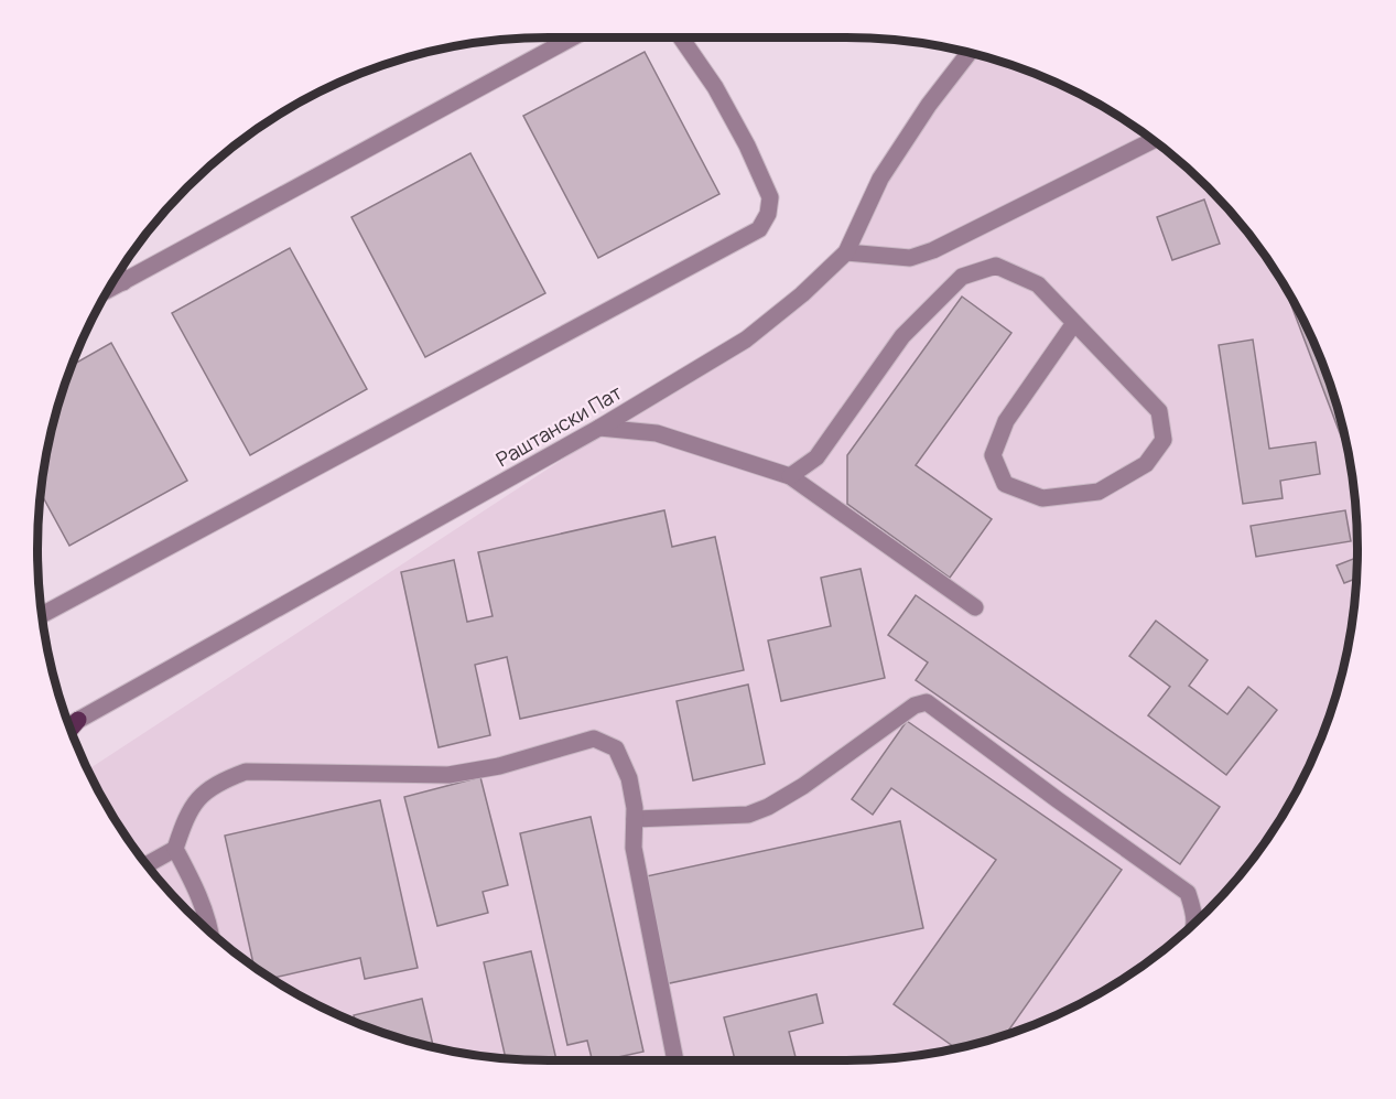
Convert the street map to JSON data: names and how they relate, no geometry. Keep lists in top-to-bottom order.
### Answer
{
  "streets": {
    "street": ["Раштански Пат"]
  }
}
